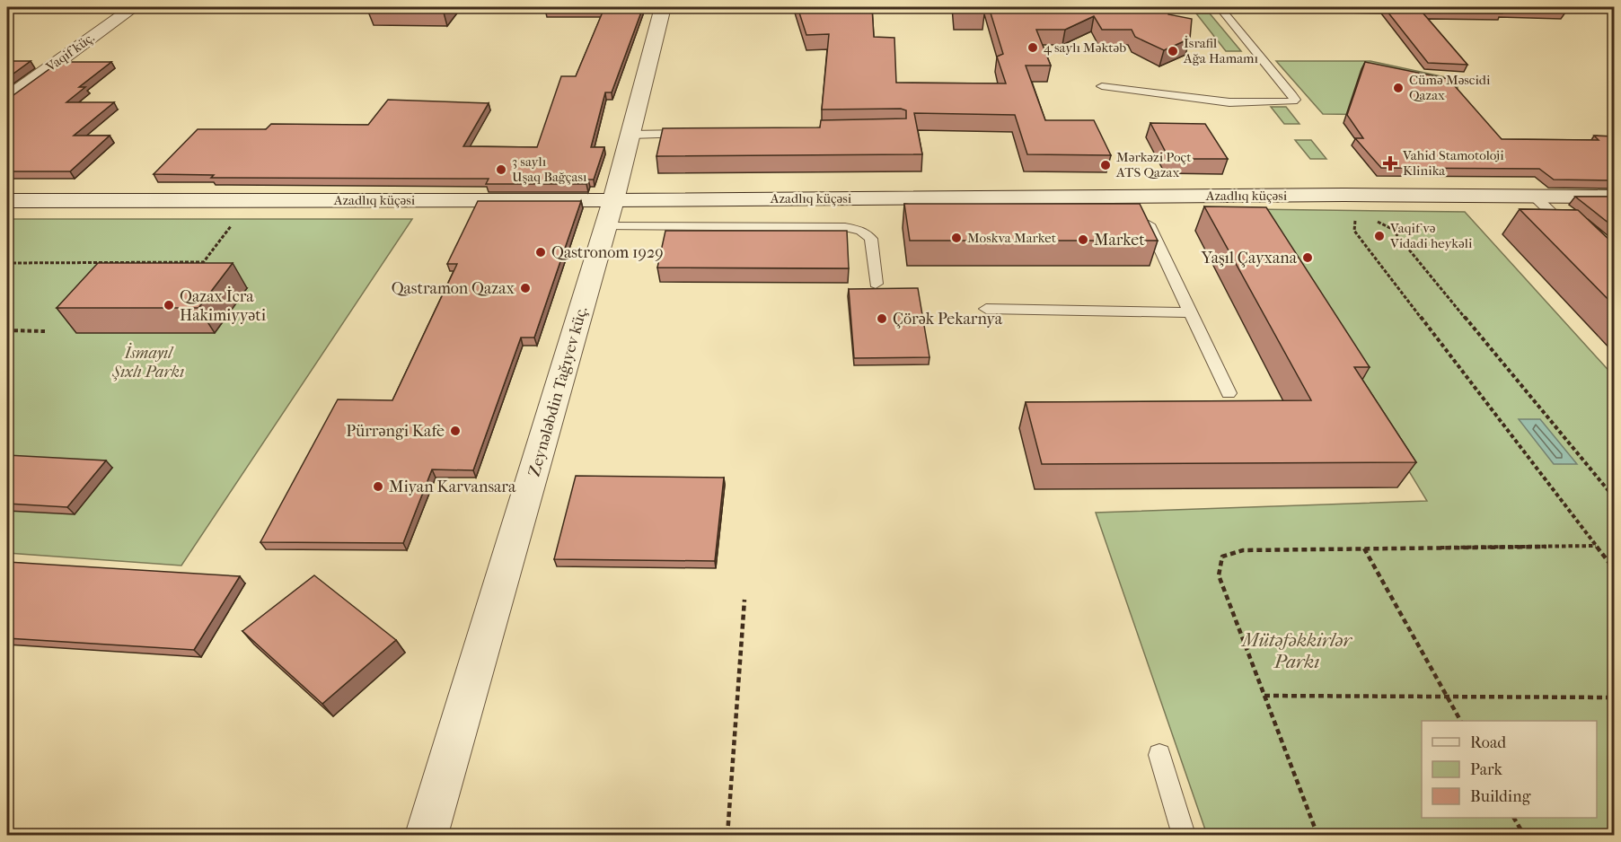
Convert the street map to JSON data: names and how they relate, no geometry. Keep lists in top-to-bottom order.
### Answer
{
  "streets": {
    "street": ["Vaqif küç.", "Azadlıq küçəsi", "Zeynələbdin Tağıyev küç."]
  },
  "crossings": [
    ["Azadlıq küçəsi", "Zeynələbdin Tağıyev küç."]
  ],
  "parks": ["İsmayıl Şıxlı Parkı", "Mütəfəkkirlər Parkı"],
  "places": {
    "other": [
      "4 saylı Məktəb",
      "İsrafil Ağa Hamamı",
      "Cümə Məscidi Qazax",
      "Mərkəzi Poçt ATS Qazax",
      "3 saylı Uşaq Bağçası",
      "Vaqif və Vidadi heykəli",
      "Moskva Market",
      "Market",
      "Qastronom 1929",
      "Yaşıl Çayxana",
      "Qastramon Qazax",
      "Qazax İcra Hakimiyyəti",
      "Çörək Pekarnya",
      "Pürrəngi Kafe",
      "Miyan Karvansara"
    ],
    "health": ["Vahid Stamotoloji Klinika"]
  },
  "legend": ["Road", "Park", "Building"]
}
